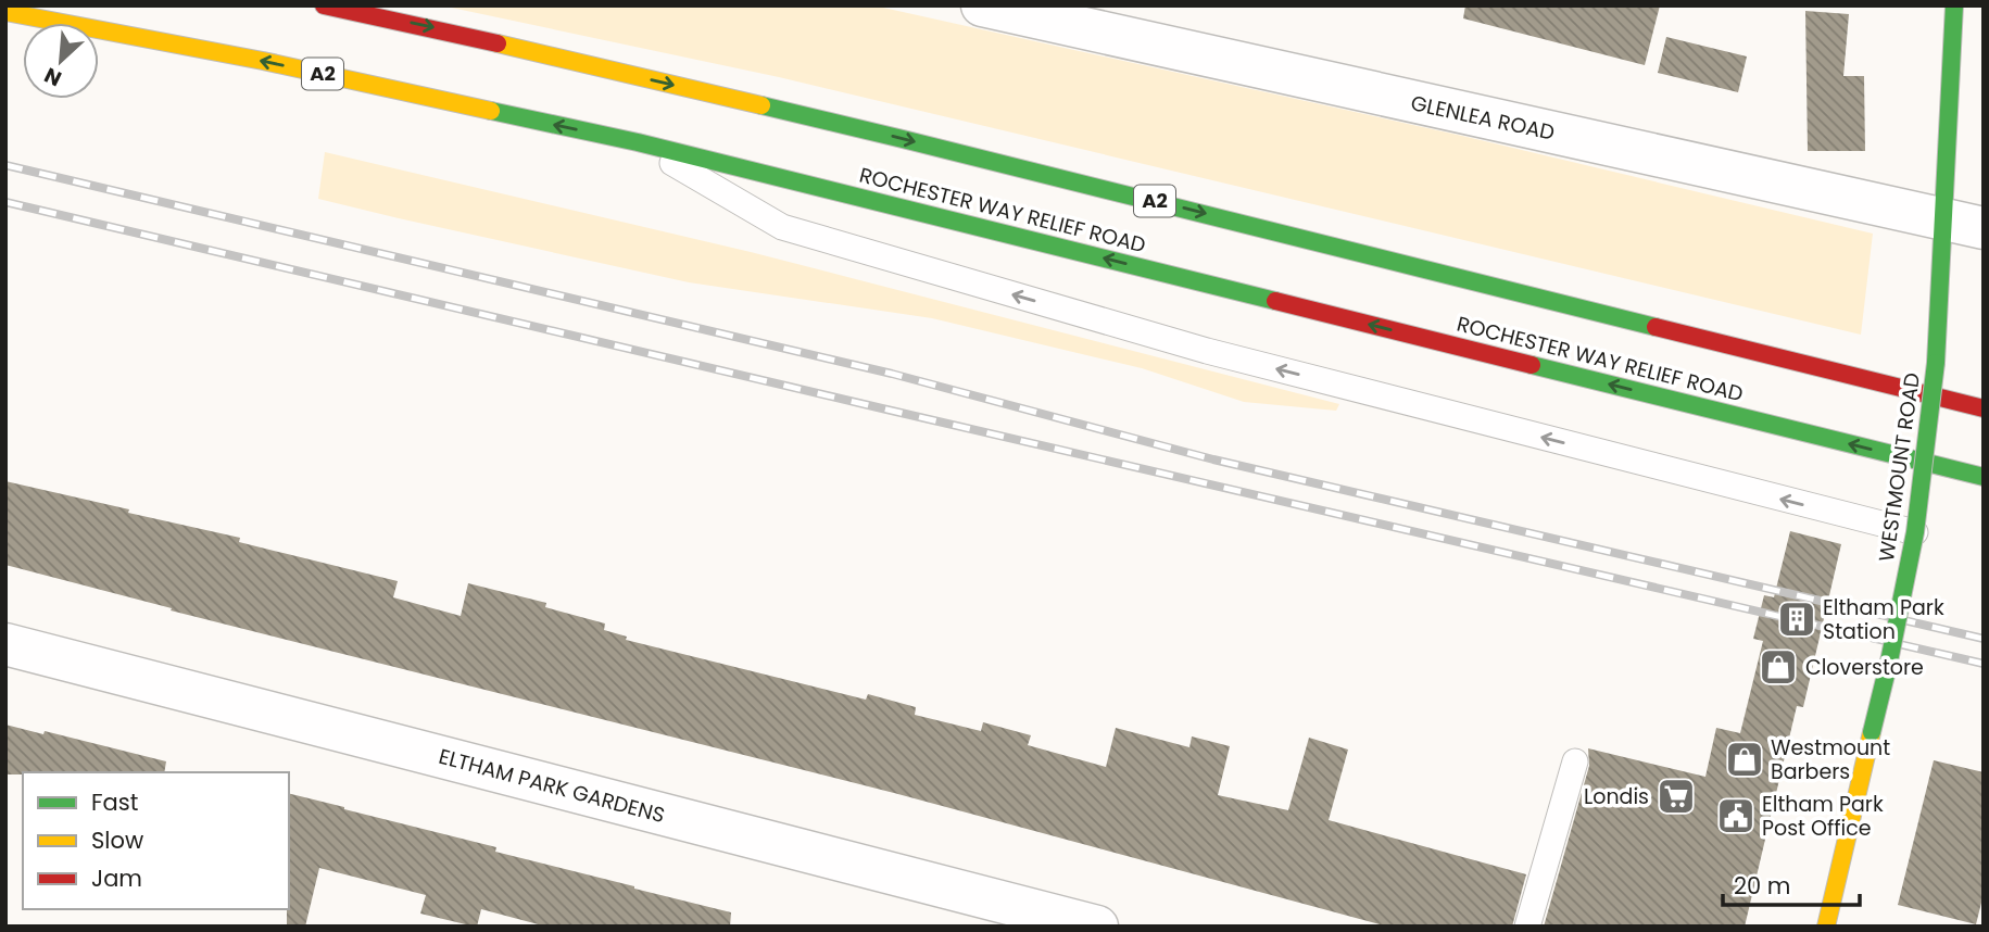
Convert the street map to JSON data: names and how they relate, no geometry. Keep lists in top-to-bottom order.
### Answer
{
  "streets": {
    "main road": ["A2", "ROCHESTER WAY RELIEF ROAD", "WESTMOUNT ROAD"],
    "street": ["GLENLEA ROAD", "ELTHAM PARK GARDENS"]
  },
  "crossings": [
    ["GLENLEA ROAD", "WESTMOUNT ROAD"]
  ],
  "places": {
    "building": ["Eltham Park Station"],
    "shop": ["Cloverstore", "Westmount Barbers"],
    "supermarket": ["Londis"],
    "public building": ["Eltham Park Post Office"]
  },
  "legend": ["Fast", "Slow", "Jam"],
  "scale_bar": "20 m",
  "north": "bottom left"
}
